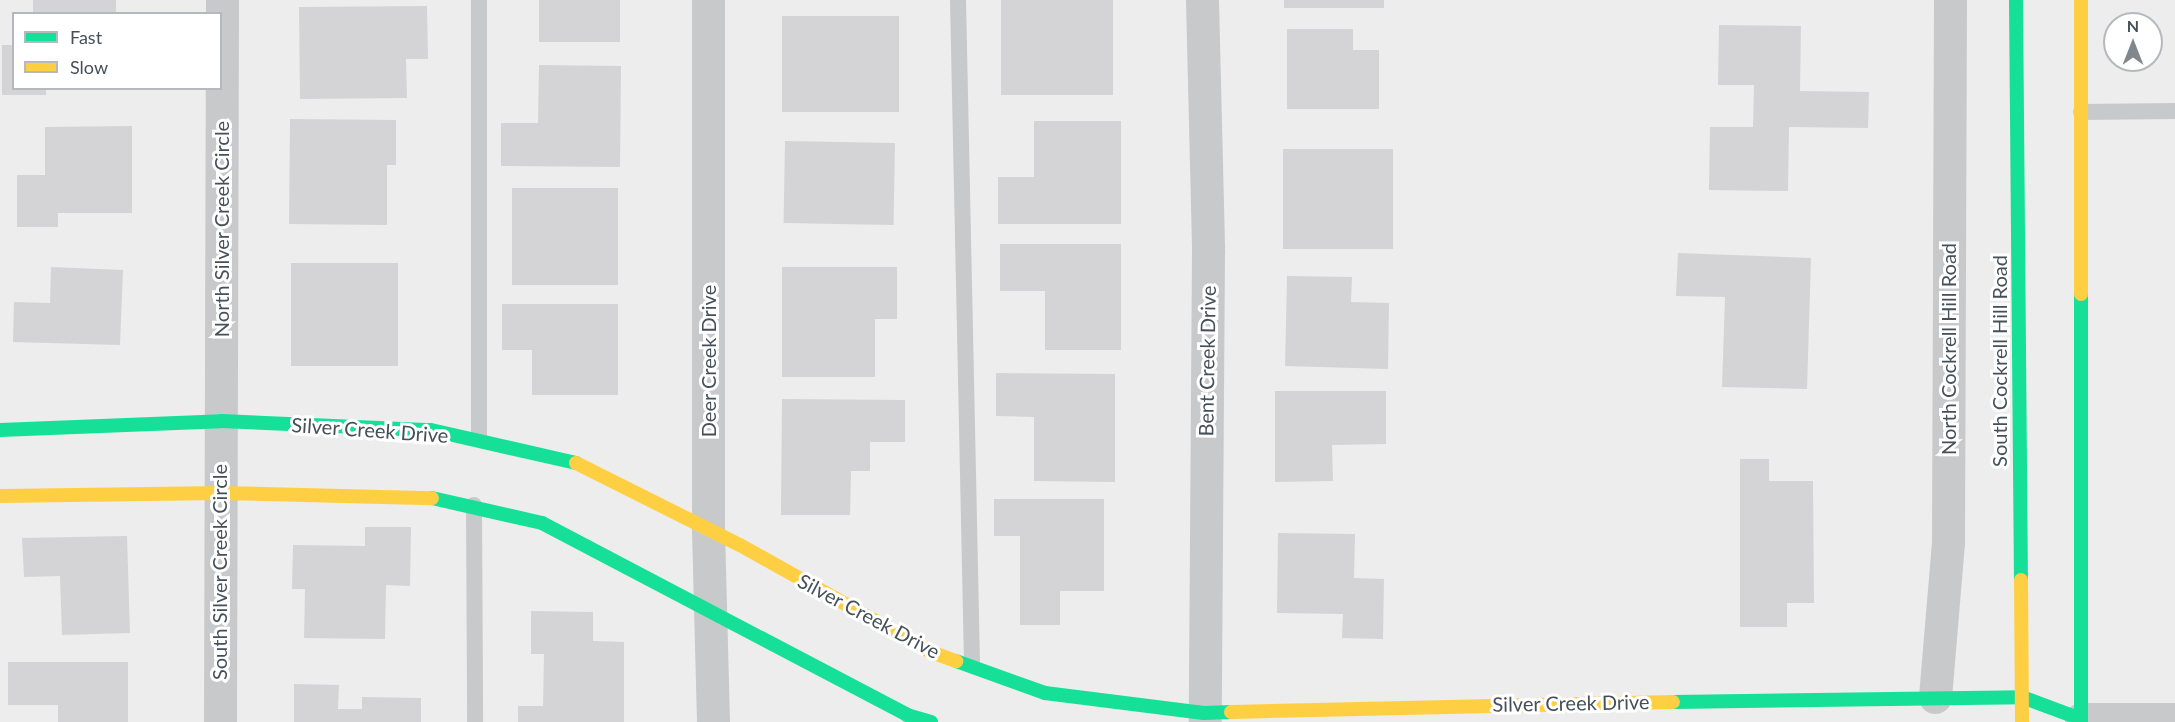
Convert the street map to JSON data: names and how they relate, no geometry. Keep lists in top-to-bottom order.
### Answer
{
  "streets": {
    "street": [
      "North Silver Creek Circle",
      "North Cockrell Hill Road",
      "Deer Creek Drive",
      "Bent Creek Drive",
      "South Cockrell Hill Road",
      "Silver Creek Drive",
      "South Silver Creek Circle"
    ]
  },
  "crossings": [
    ["North Silver Creek Circle", "Silver Creek Drive"],
    ["North Silver Creek Circle", "South Silver Creek Circle"],
    ["North Cockrell Hill Road", "Silver Creek Drive"],
    ["Deer Creek Drive", "Silver Creek Drive"],
    ["Bent Creek Drive", "Silver Creek Drive"],
    ["South Cockrell Hill Road", "Silver Creek Drive"],
    ["Silver Creek Drive", "South Silver Creek Circle"]
  ],
  "legend": ["Fast", "Slow"],
  "north": "top"
}
